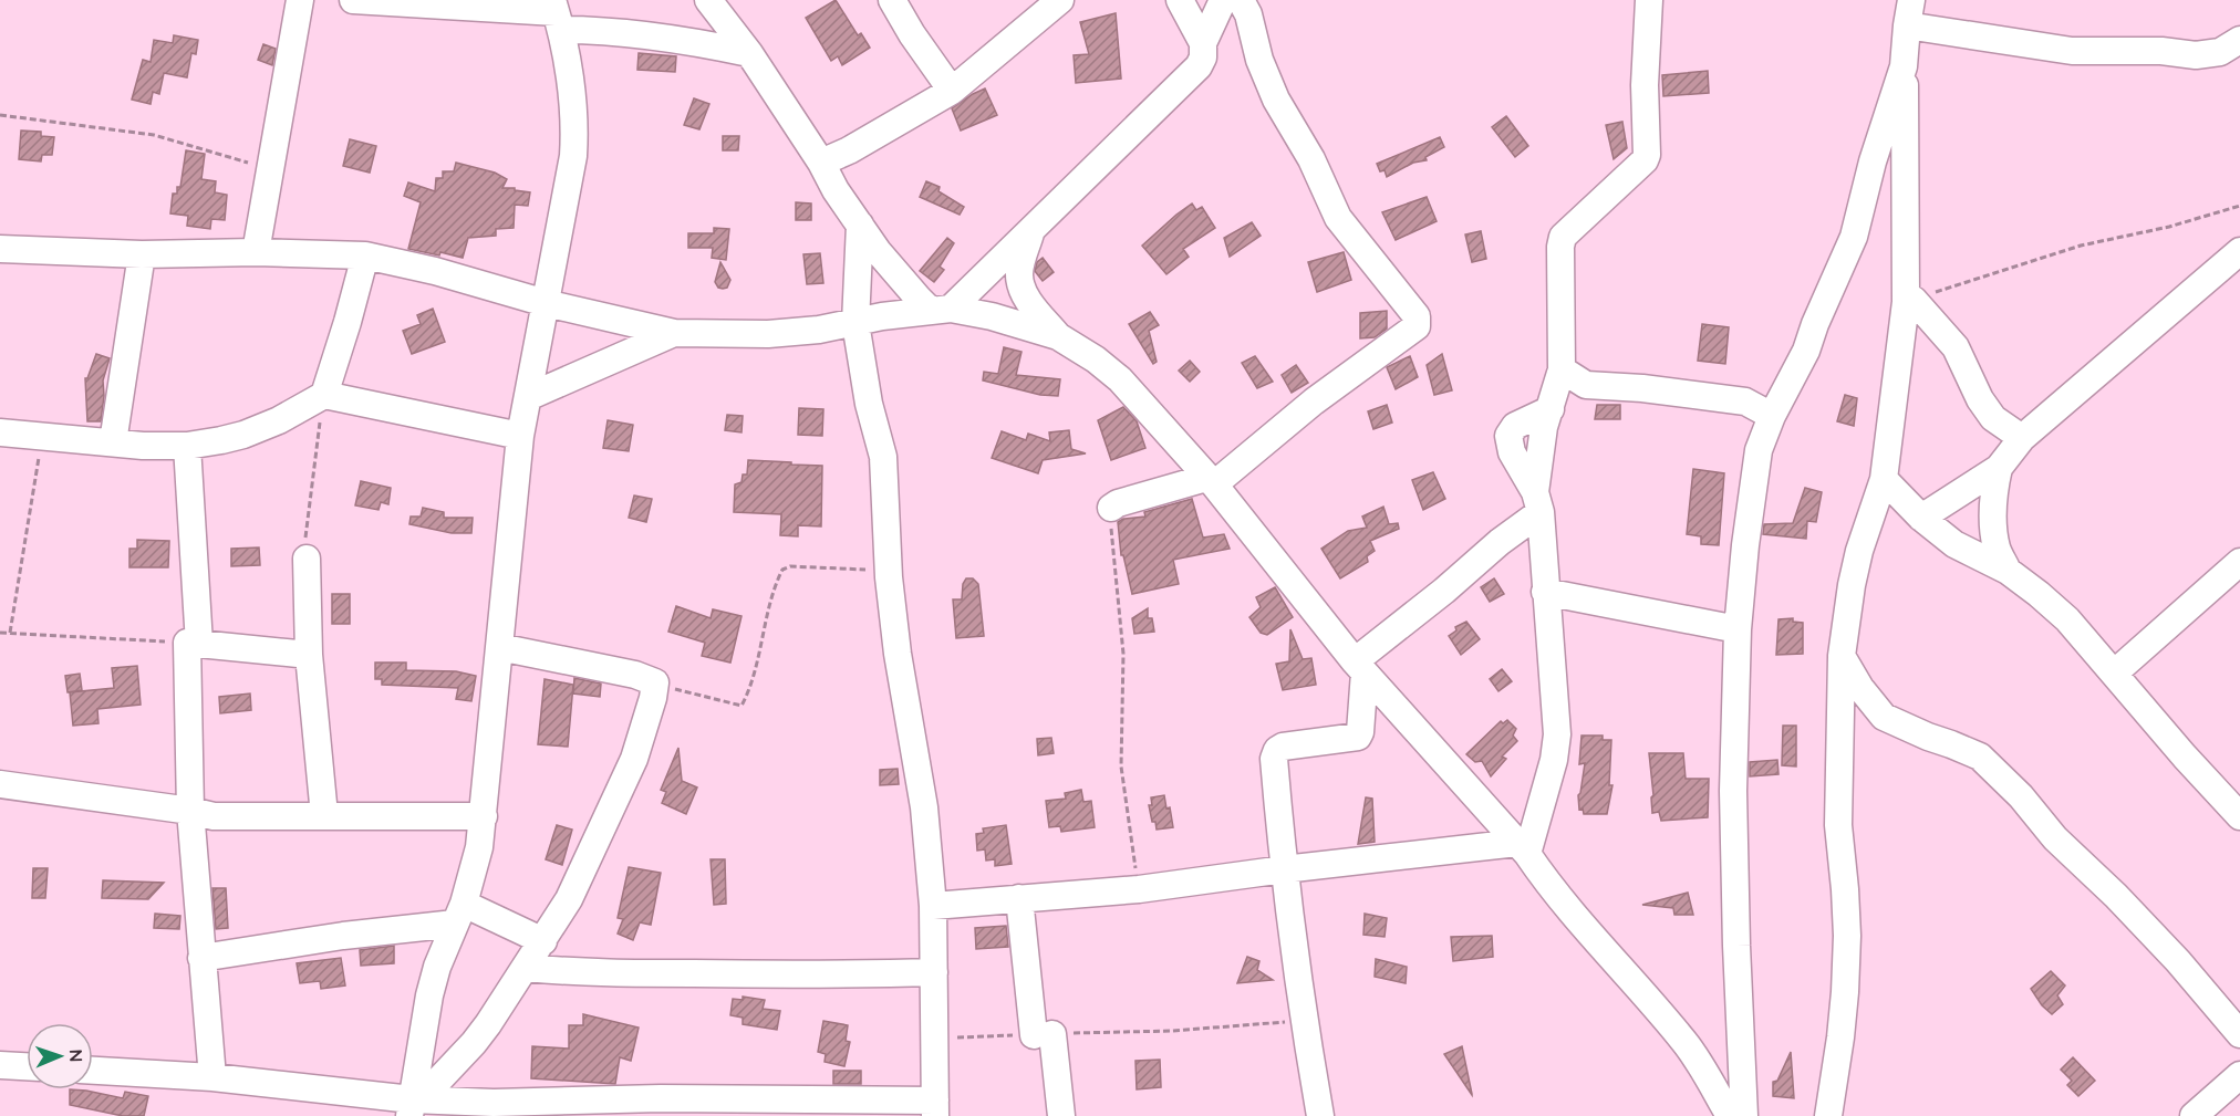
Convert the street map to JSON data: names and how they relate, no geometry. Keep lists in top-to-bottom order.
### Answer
{
  "north": "right"
}
